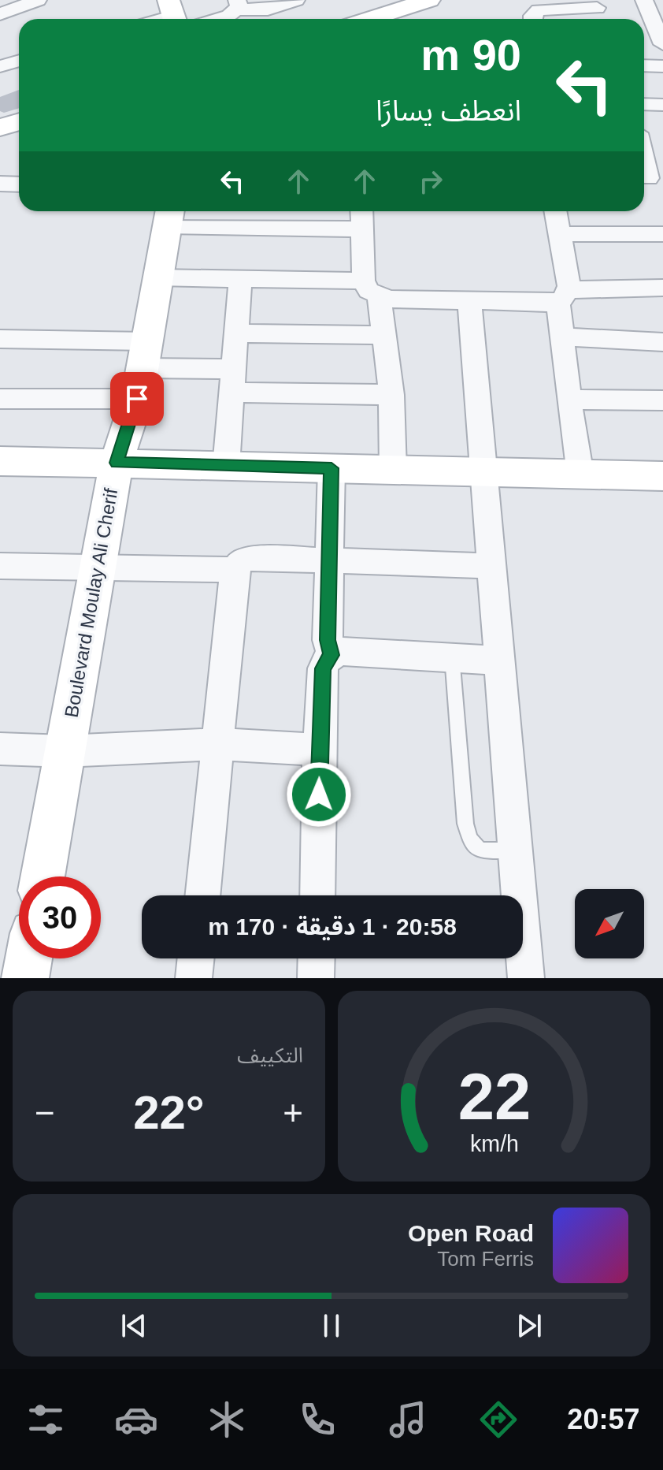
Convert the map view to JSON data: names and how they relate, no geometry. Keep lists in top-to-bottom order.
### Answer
{
  "streets": {
    "street": ["Boulevard Moulay Ali Cherif"]
  },
  "north": "bottom left",
  "page": {
    "turn": ["90 m", "انعطف يسارًا"],
    "limit": "30",
    "trip": "20:58 · 1 دقيقة · 170 m",
    "tile": "التكييف",
    "heat": ["−", "22°", "+"],
    "song": ["Open Road", "Tom Ferris"],
    "tabs": "20:57",
    "gauge": ["22", "km/h"]
  }
}
